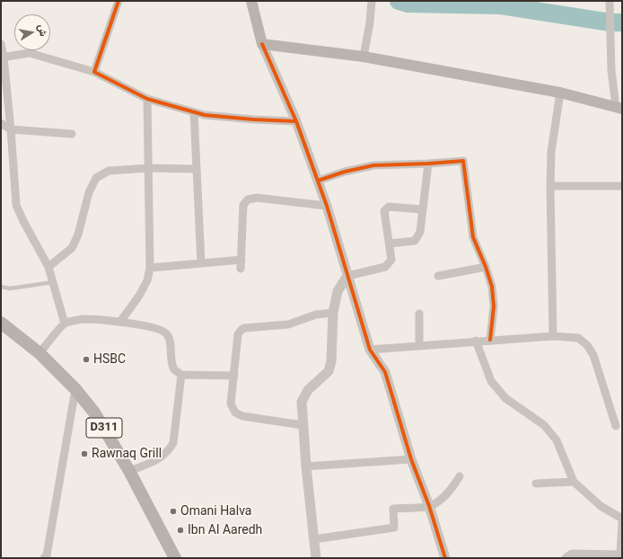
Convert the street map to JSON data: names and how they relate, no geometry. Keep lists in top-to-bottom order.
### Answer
{
  "streets": {
    "main road": ["D311"]
  },
  "places": [
    "HSBC",
    "Rawnaq Grill",
    "Omani Halva",
    "Ibn Al Aaredh"
  ],
  "north": "right"
}
